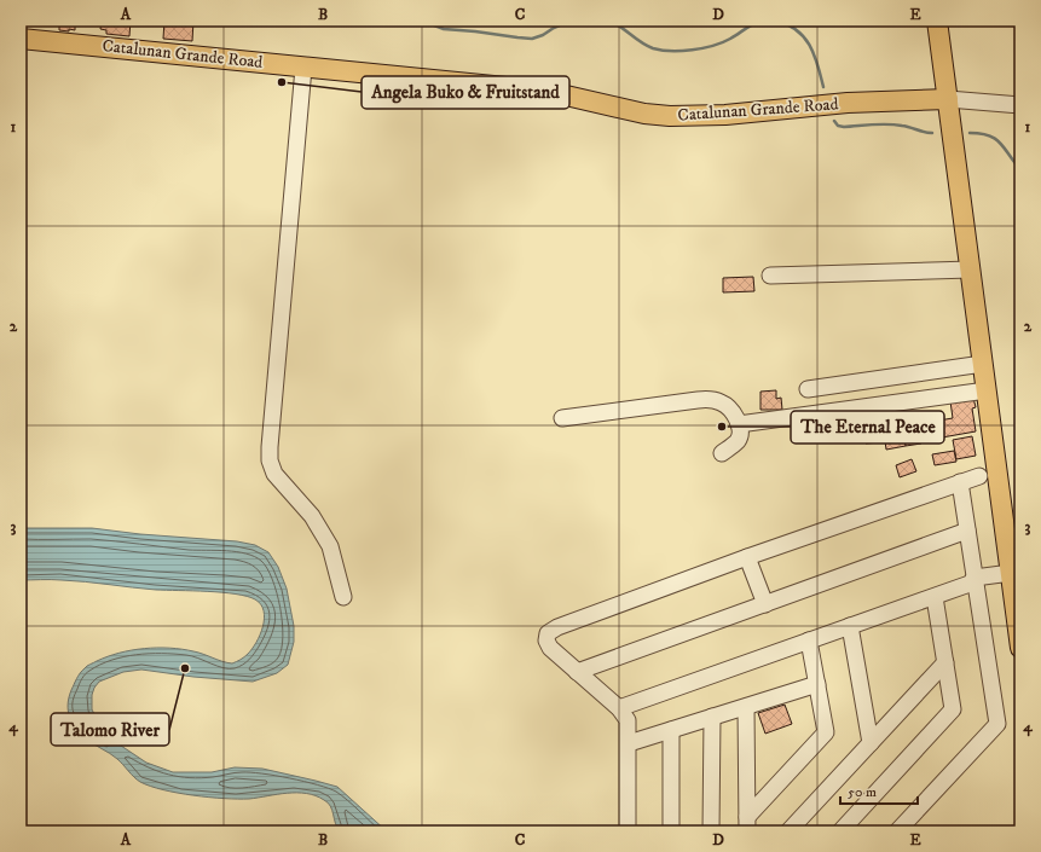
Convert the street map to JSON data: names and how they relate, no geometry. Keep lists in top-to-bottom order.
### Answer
{
  "streets": {
    "main road": ["Catalunan Grande Road"]
  },
  "places": ["Angela Buko & Fruitstand", "The Eternal Peace", "Talomo River"],
  "scale_bar": "50 m",
  "grid": {
    "columns": [
      "A",
      "B",
      "C",
      "D",
      "E"
    ],
    "rows": [
      "1",
      "2",
      "3",
      "4"
    ]
  }
}
